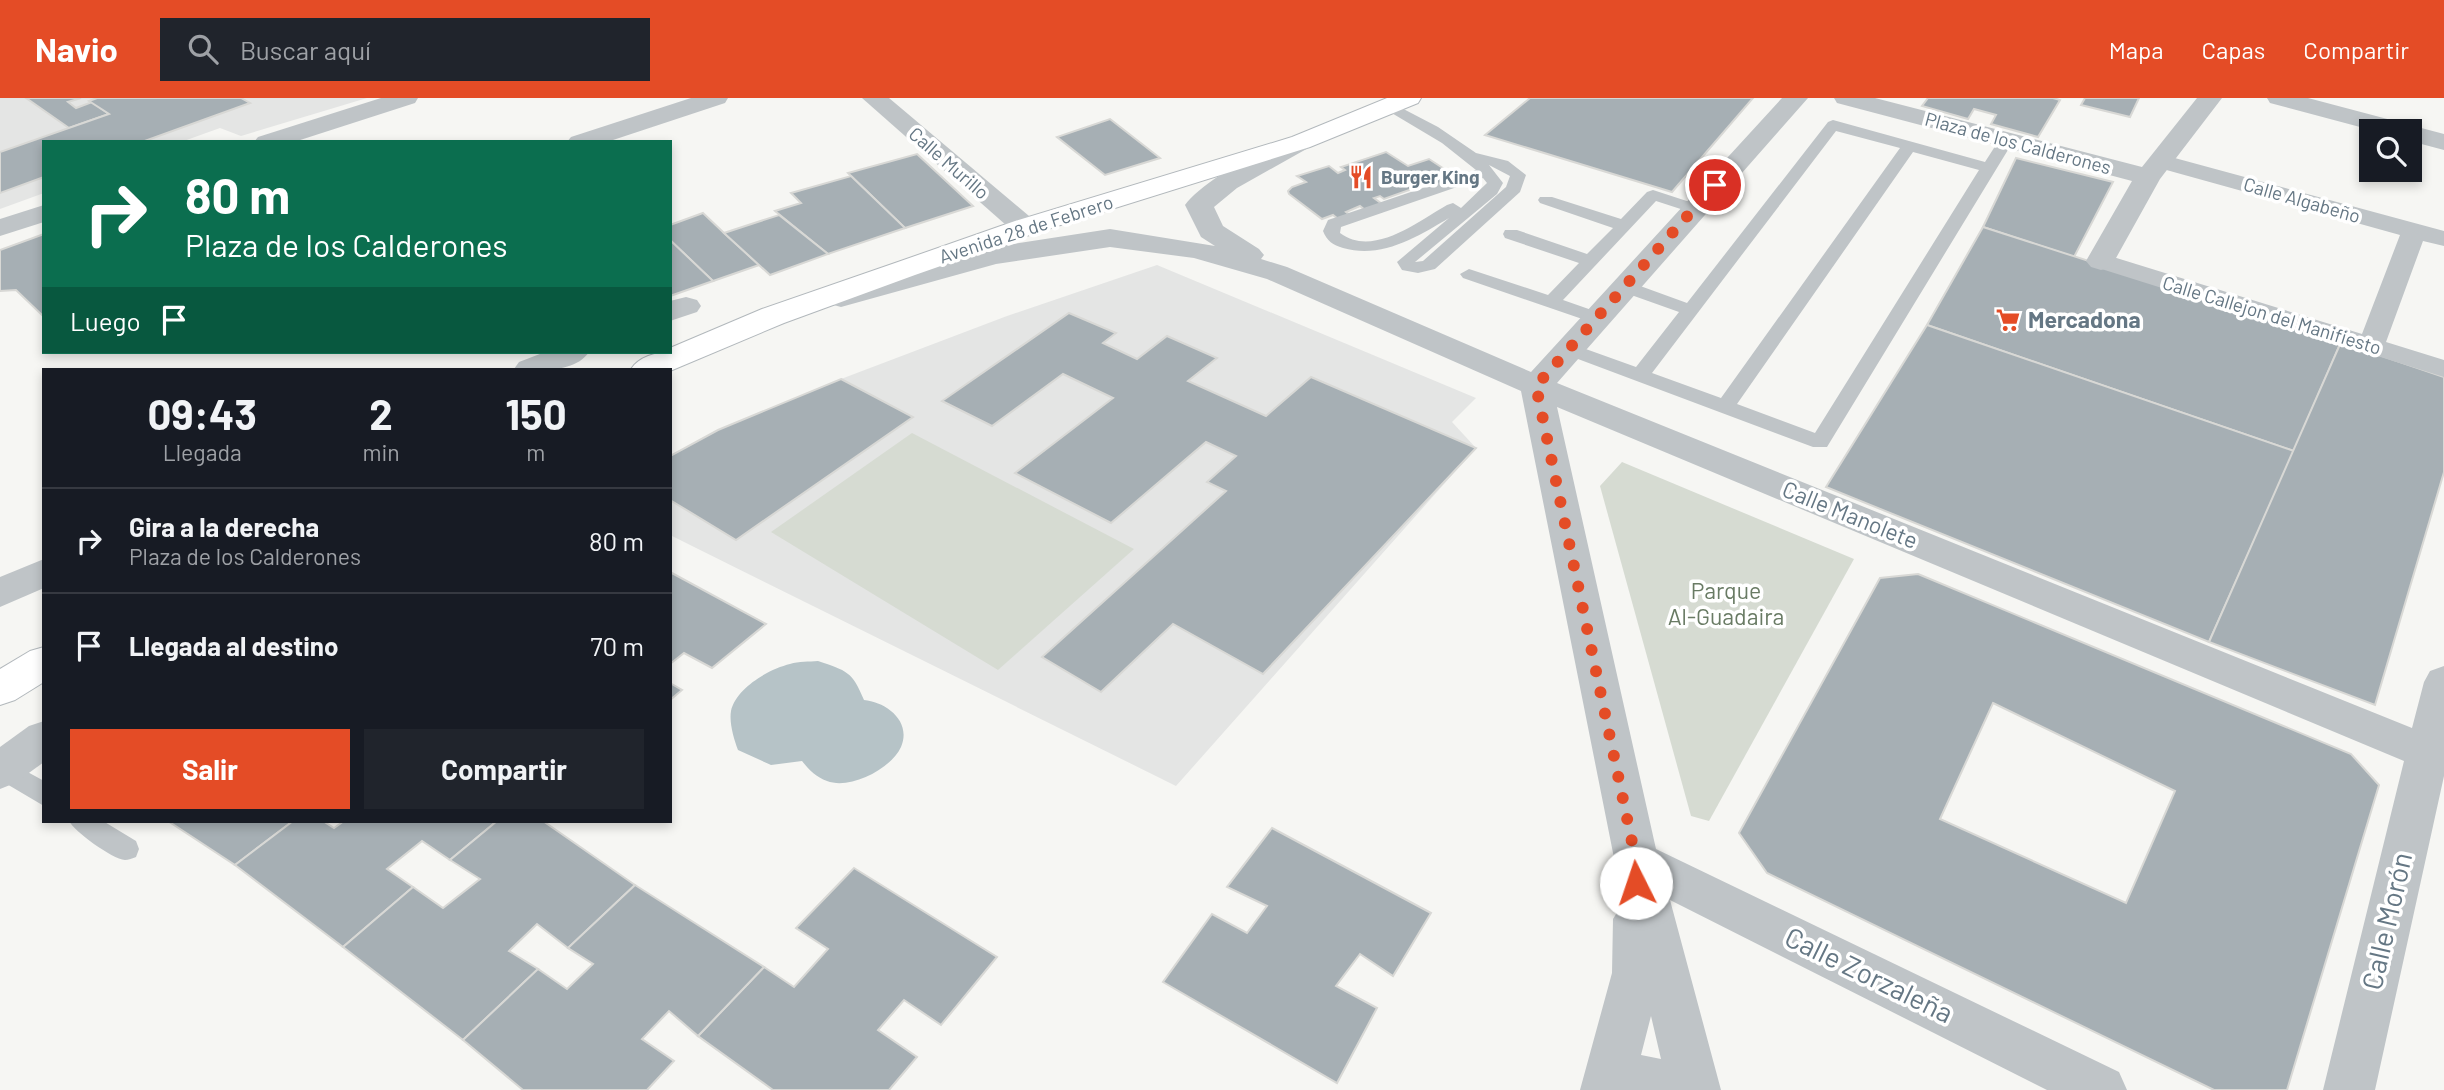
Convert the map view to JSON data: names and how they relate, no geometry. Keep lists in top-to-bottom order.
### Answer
{
  "streets": {
    "main road": ["Avenida 28 de Febrero"],
    "street": [
      "Plaza de los Calderones",
      "Calle Murillo",
      "Calle Algabeño",
      "Calle Callejon del Manifiesto",
      "Calle Manolete",
      "Calle Morón",
      "Calle Zorzaleña"
    ]
  },
  "crossings": [
    ["Plaza de los Calderones", "Calle Algabeño"],
    ["Calle Murillo", "Avenida 28 de Febrero"],
    ["Calle Manolete", "Calle Morón"]
  ],
  "parks": ["Parque Al-Guadaira"],
  "places": {
    "restaurant": ["Burger King"],
    "supermarket": ["Mercadona"]
  },
  "page": {
    "header": "Navio",
    "search": "Buscar aquí",
    "nav": ["Mapa", "Capas", "Compartir"],
    "turn": ["80 m", "Plaza de los Calderones"],
    "then": "Luego",
    "eta": [
      "09:43",
      "Llegada",
      "2",
      "min",
      "150",
      "m"
    ],
    "list": [
      {
        "name": "Gira a la derecha",
        "note": "Plaza de los Calderones",
        "value": "80 m"
      },
      {
        "name": "Llegada al destino",
        "value": "70 m"
      }
    ],
    "buttons": ["Salir", "Compartir"]
  }
}
